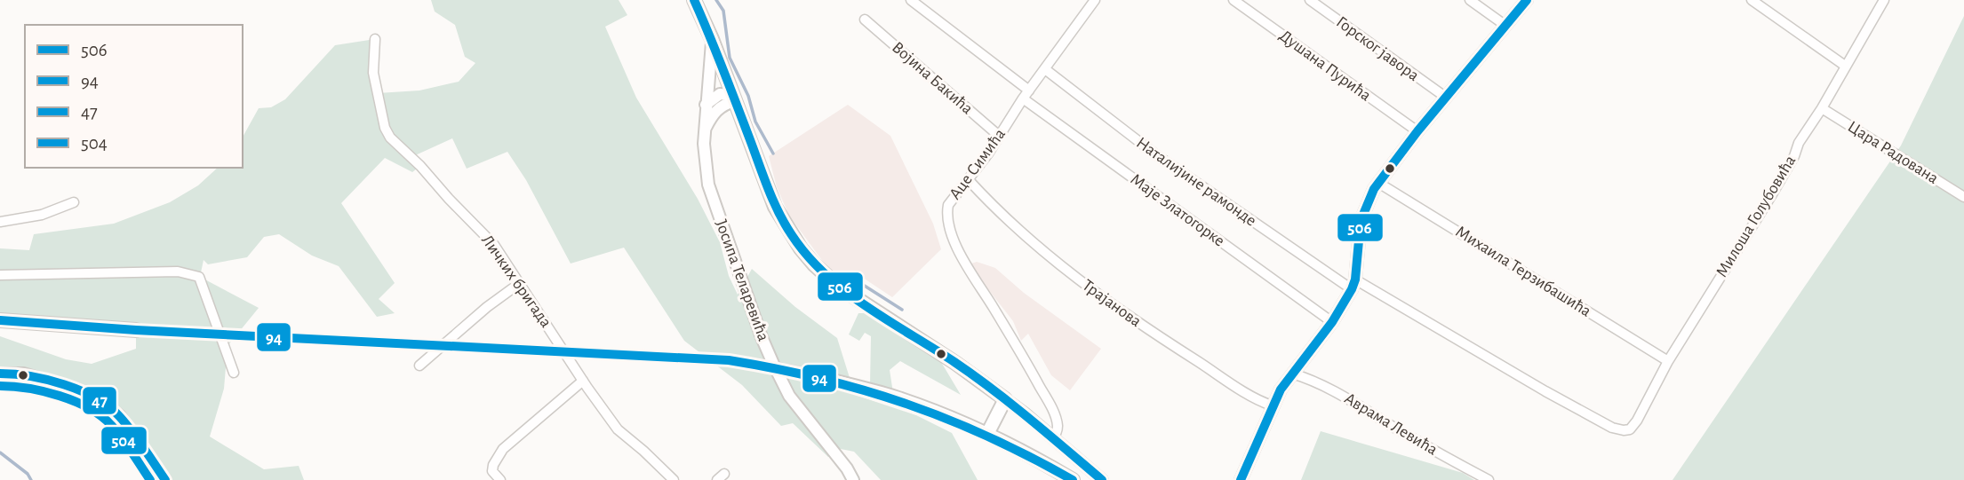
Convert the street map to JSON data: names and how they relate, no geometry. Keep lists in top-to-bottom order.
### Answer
{
  "streets": {
    "street": [
      "Горског јавора",
      "Душана Пурића",
      "Војина Бакића",
      "Цара Радована",
      "Аце Симића",
      "Наталијине рамонде",
      "Маје Златогорке",
      "Милоша Голубовића",
      "Михаила Терзибашића",
      "Јосипа Теларевића",
      "Личких бригада",
      "Трајанова",
      "Аврама Левића"
    ]
  },
  "crossings": [
    ["Војина Бакића", "Аце Симића"],
    ["Цара Радована", "Милоша Голубовића"],
    ["Аце Симића", "Наталијине рамонде"],
    ["Аце Симића", "Маје Златогорке"],
    ["Аце Симића", "Трајанова"],
    ["Наталијине рамонде", "Милоша Голубовића"],
    ["Милоша Голубовића", "Михаила Терзибашића"]
  ],
  "lines": [
    "transit line 506",
    "transit line 94",
    "transit line 47",
    "transit line 504"
  ],
  "legend": [
    "506",
    "94",
    "47",
    "504"
  ]
}
